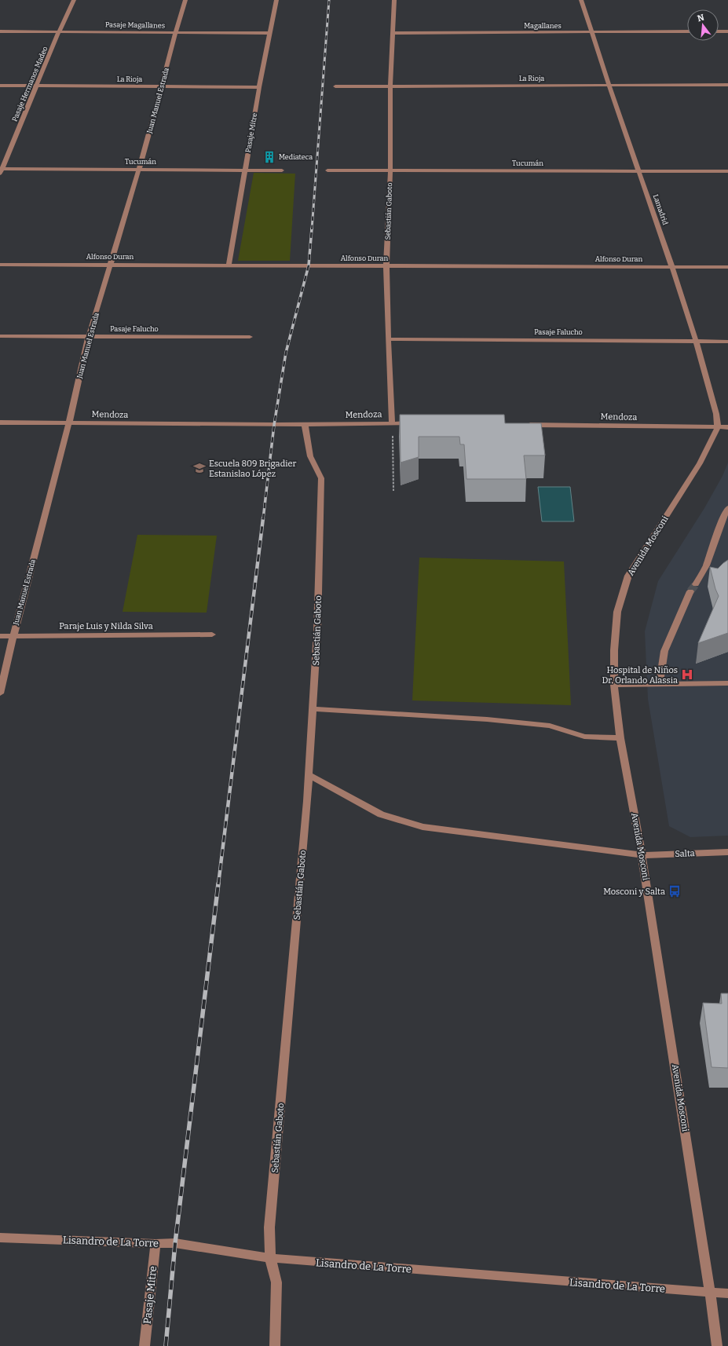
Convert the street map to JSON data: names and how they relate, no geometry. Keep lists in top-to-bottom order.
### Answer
{
  "streets": {
    "street": [
      "Pasaje Magallanes",
      "Magallanes",
      "La Rioja",
      "Pasaje Hermanos Madeo",
      "Juan Manuel Estrada",
      "Pasaje Mitre",
      "Tucumán",
      "Lamadrid",
      "Sebastián Gaboto",
      "Alfonso Duran",
      "Pasaje Falucho",
      "Mendoza",
      "Avenida Mosconi",
      "Paraje Luis y Nilda Silva",
      "Salta",
      "Lisandro de La Torre"
    ]
  },
  "crossings": [
    ["Pasaje Magallanes", "Pasaje Hermanos Madeo"],
    ["Pasaje Magallanes", "Juan Manuel Estrada"],
    ["Pasaje Magallanes", "Pasaje Mitre"],
    ["Magallanes", "Lamadrid"],
    ["Magallanes", "Sebastián Gaboto"],
    ["La Rioja", "Pasaje Hermanos Madeo"],
    ["La Rioja", "Juan Manuel Estrada"],
    ["La Rioja", "Pasaje Mitre"],
    ["La Rioja", "Lamadrid"],
    ["La Rioja", "Sebastián Gaboto"],
    ["Pasaje Hermanos Madeo", "Tucumán"],
    ["Juan Manuel Estrada", "Tucumán"],
    ["Juan Manuel Estrada", "Alfonso Duran"],
    ["Juan Manuel Estrada", "Pasaje Falucho"],
    ["Juan Manuel Estrada", "Mendoza"],
    ["Juan Manuel Estrada", "Paraje Luis y Nilda Silva"],
    ["Pasaje Mitre", "Tucumán"],
    ["Pasaje Mitre", "Alfonso Duran"],
    ["Pasaje Mitre", "Lisandro de La Torre"],
    ["Tucumán", "Lamadrid"],
    ["Tucumán", "Sebastián Gaboto"],
    ["Lamadrid", "Alfonso Duran"],
    ["Lamadrid", "Pasaje Falucho"],
    ["Lamadrid", "Mendoza"],
    ["Lamadrid", "Avenida Mosconi"],
    ["Sebastián Gaboto", "Alfonso Duran"],
    ["Sebastián Gaboto", "Pasaje Falucho"],
    ["Sebastián Gaboto", "Mendoza"],
    ["Sebastián Gaboto", "Salta"],
    ["Sebastián Gaboto", "Lisandro de La Torre"],
    ["Mendoza", "Avenida Mosconi"],
    ["Avenida Mosconi", "Salta"],
    ["Avenida Mosconi", "Lisandro de La Torre"]
  ],
  "places": {
    "building": ["Mediateca"],
    "school or university": ["Escuela 809 Brigadier Estanislao López"],
    "hospital": ["Hospital de Niños Dr. Orlando Alassia"],
    "bus stop": ["Mosconi y Salta"]
  },
  "north": "top"
}
